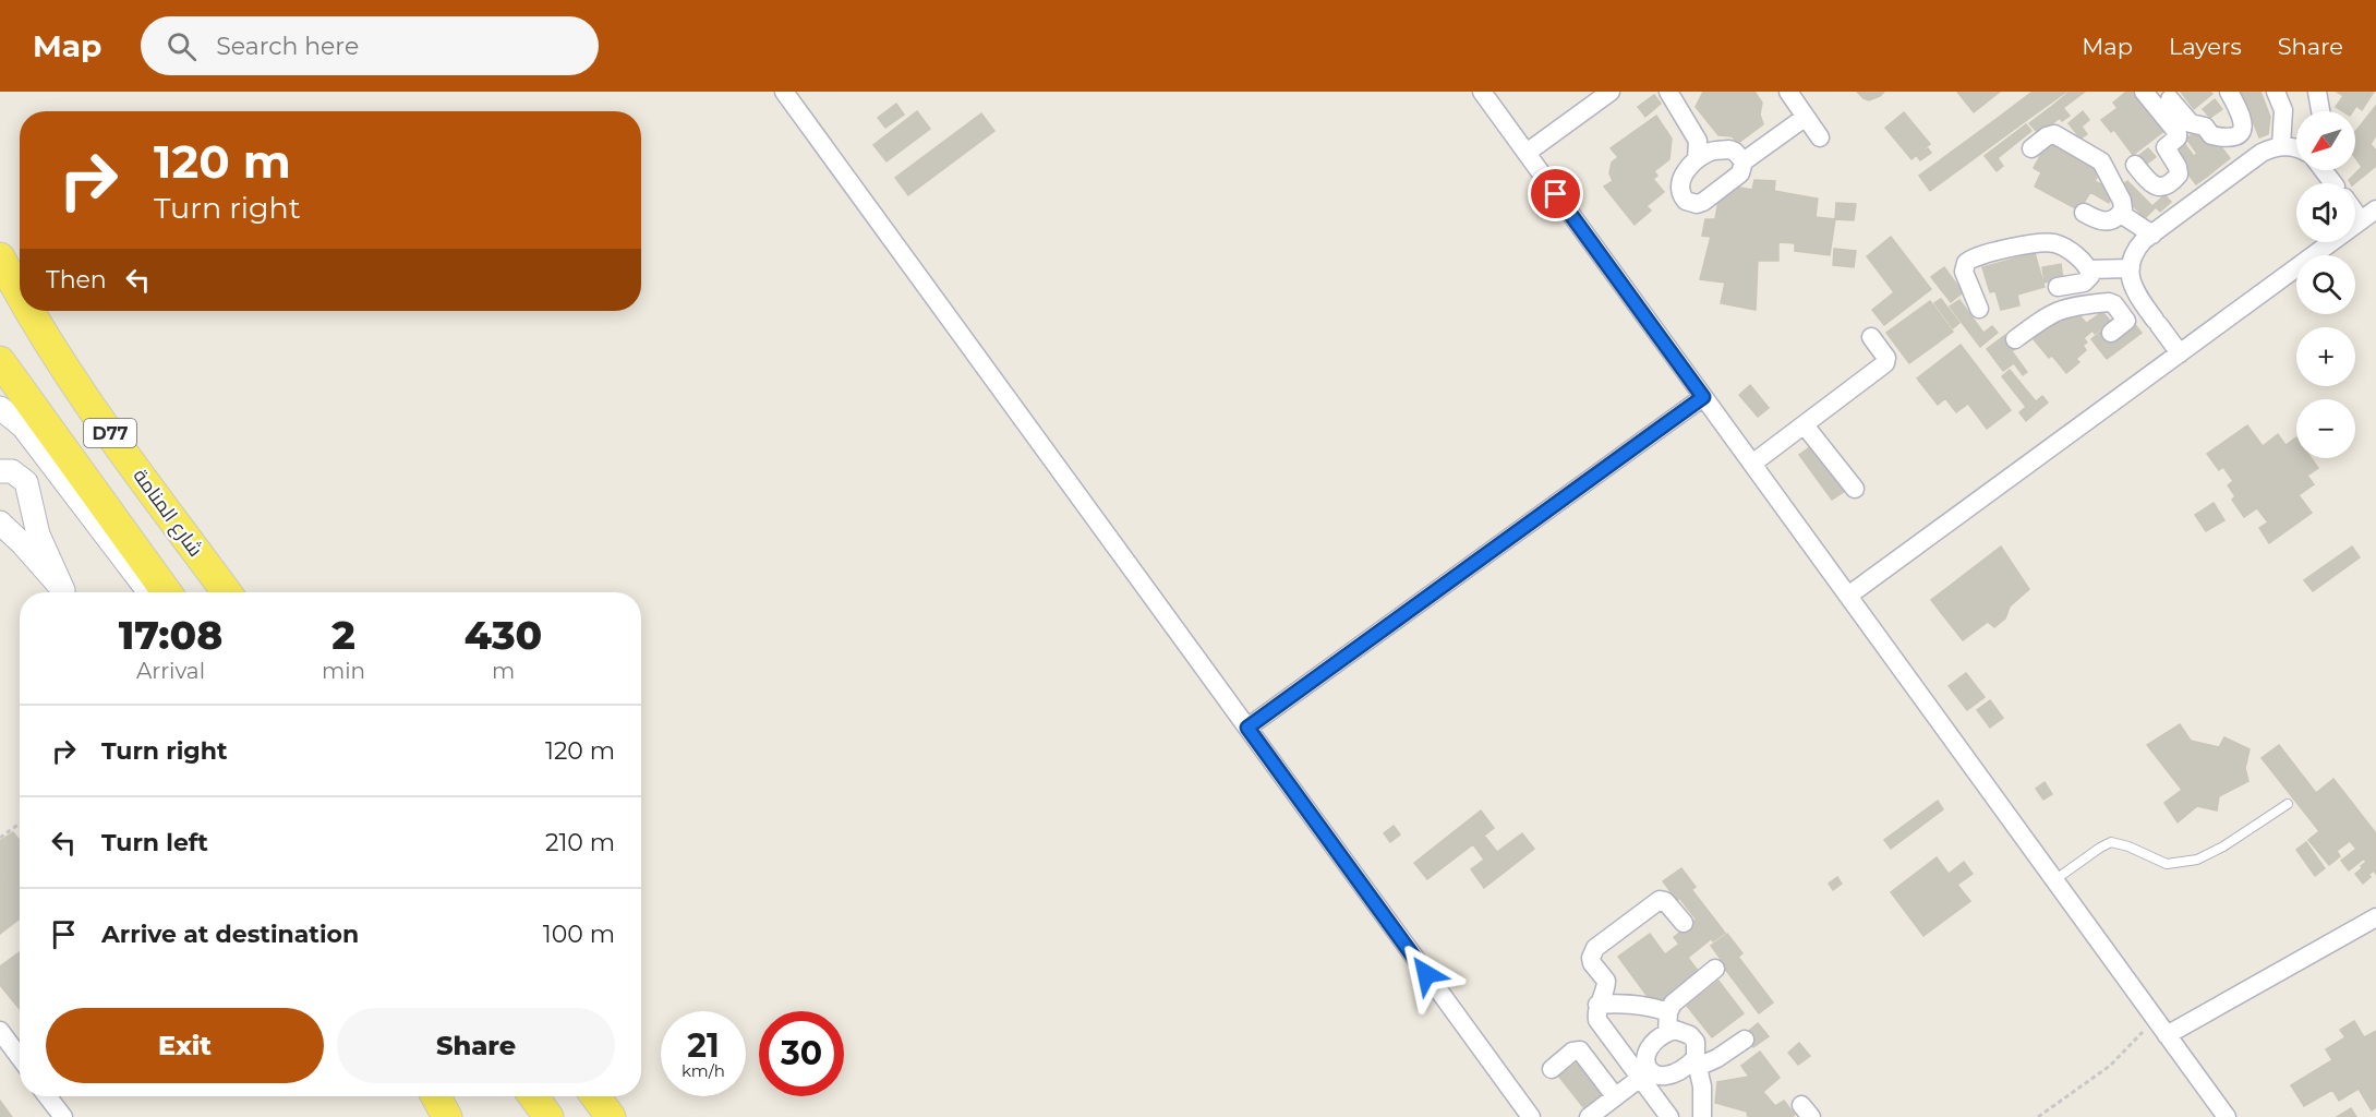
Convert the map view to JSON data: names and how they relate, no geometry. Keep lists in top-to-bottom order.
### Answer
{
  "streets": {
    "main road": ["D77", "شارع المنامة"]
  },
  "north": "bottom left",
  "page": {
    "header": "Map",
    "search": "Search here",
    "nav": ["Map", "Layers", "Share"],
    "map_buttons": ["+", "−"],
    "turn": ["120 m", "Turn right"],
    "then": "Then",
    "eta": [
      "17:08",
      "Arrival",
      "2",
      "min",
      "430",
      "m"
    ],
    "list": [
      {
        "name": "Turn right",
        "value": "120 m"
      },
      {
        "name": "Turn left",
        "value": "210 m"
      },
      {
        "name": "Arrive at destination",
        "value": "100 m"
      }
    ],
    "buttons": ["Exit", "Share"],
    "speed": "21 km/h",
    "limit": "30"
  }
}
